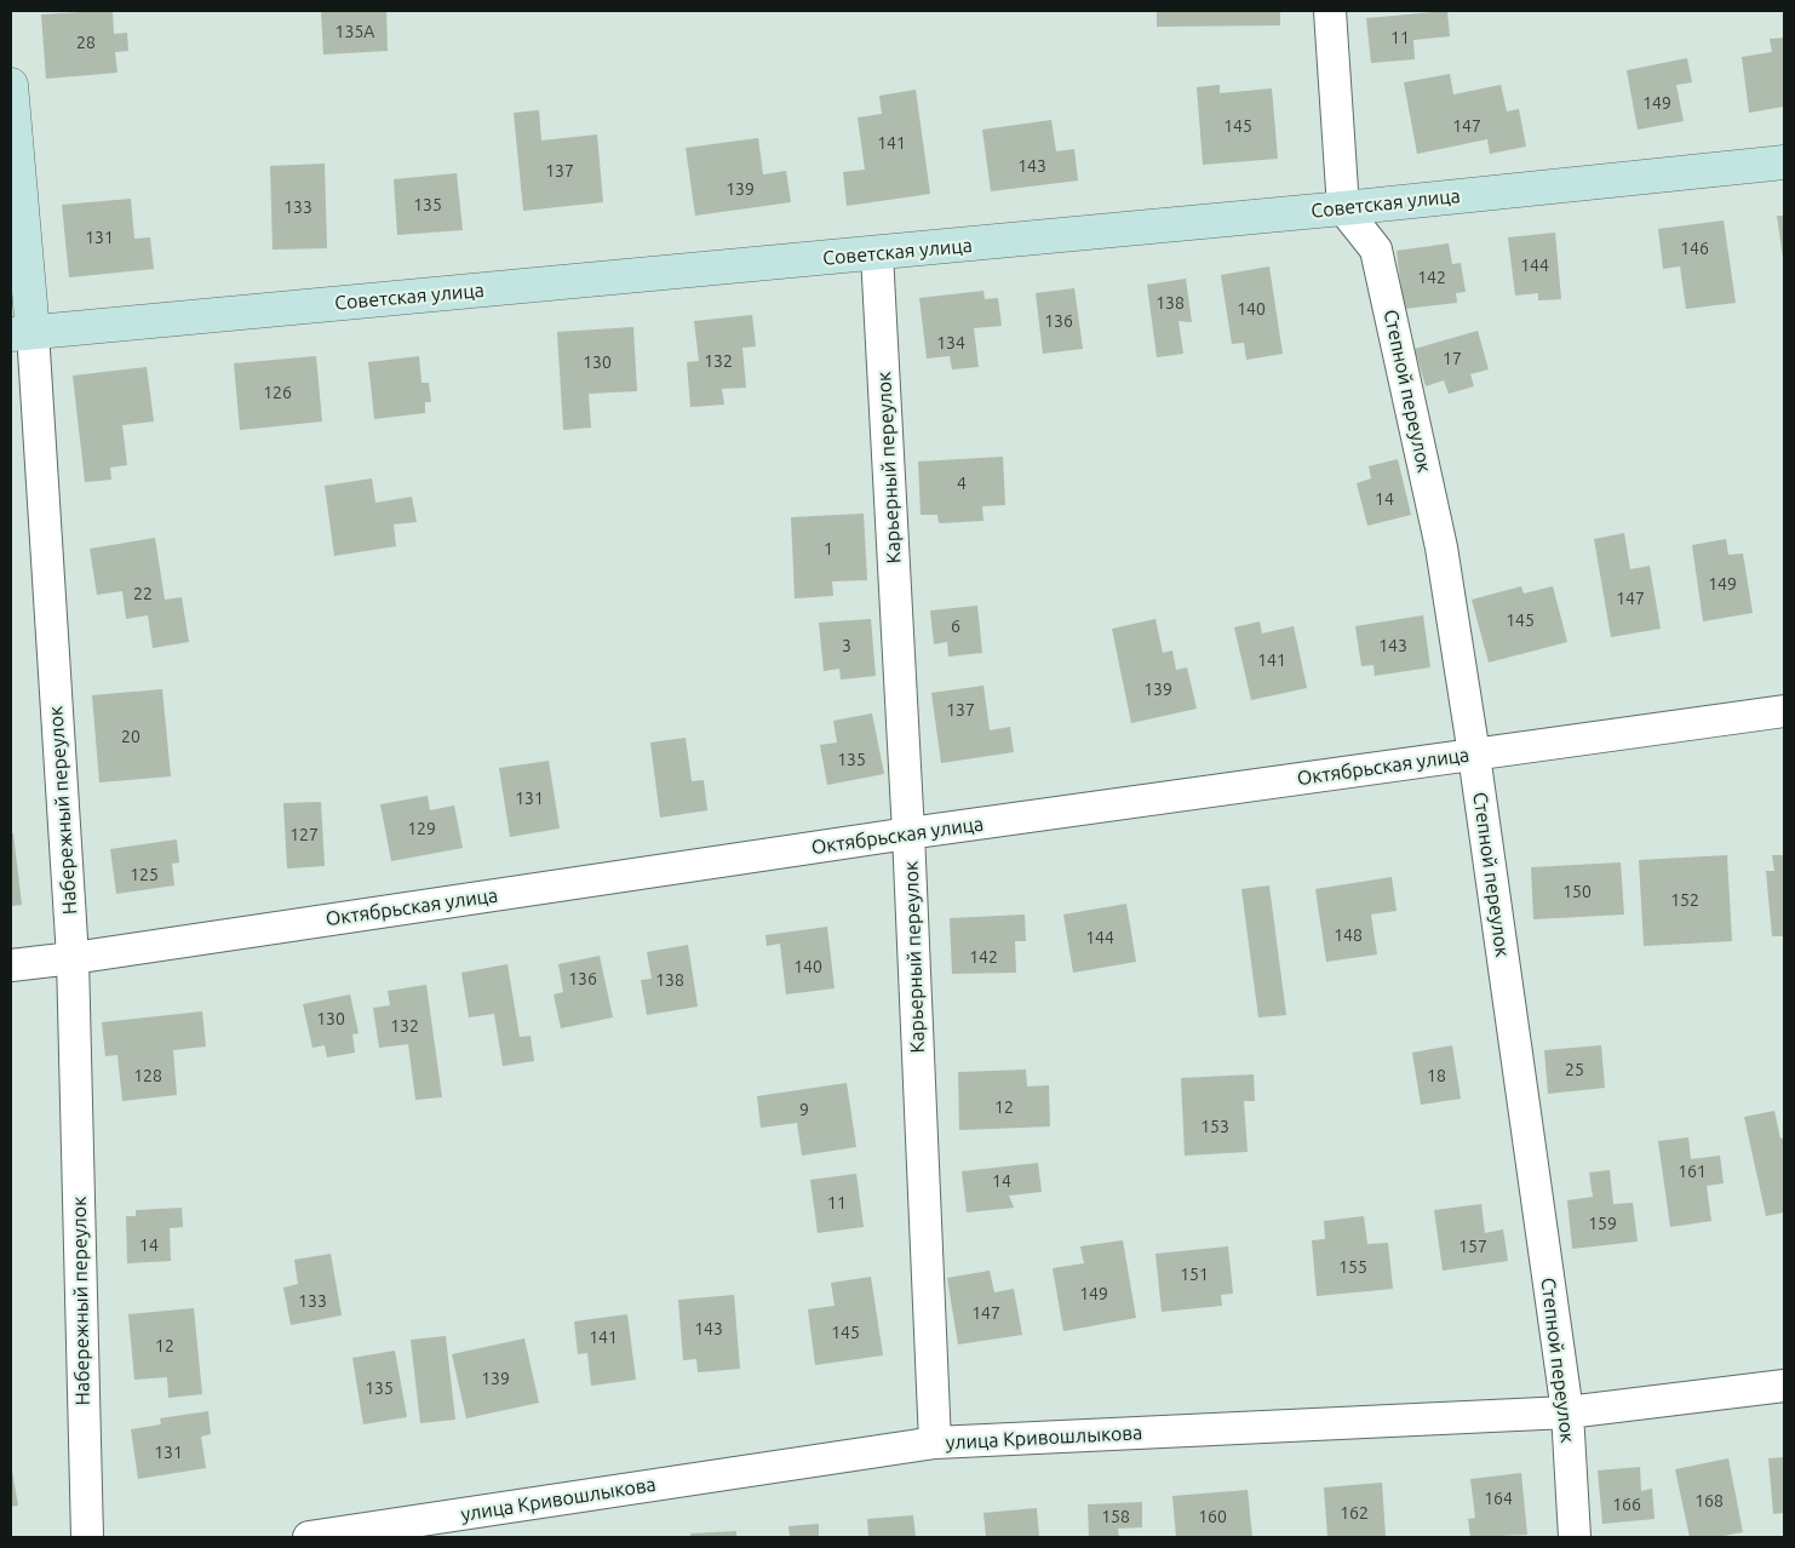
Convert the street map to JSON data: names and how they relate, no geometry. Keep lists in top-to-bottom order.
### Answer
{
  "streets": {
    "main road": ["Советская улица", "Набережный переулок"],
    "street": [
      "Степной переулок",
      "Карьерный переулок",
      "Октябрьская улица",
      "улица Кривошлыкова"
    ]
  },
  "crossings": [
    ["Советская улица", "Степной переулок"],
    ["Советская улица", "Карьерный переулок"],
    ["Советская улица", "Набережный переулок"],
    ["Степной переулок", "Октябрьская улица"],
    ["Степной переулок", "улица Кривошлыкова"],
    ["Карьерный переулок", "Октябрьская улица"],
    ["Карьерный переулок", "улица Кривошлыкова"],
    ["Октябрьская улица", "Набережный переулок"]
  ],
  "house_numbers": [
    "135А",
    "11",
    "28",
    "149",
    "145",
    "147",
    "141",
    "143",
    "137",
    "139",
    "135",
    "133",
    "131",
    "146",
    "144",
    "142",
    "138",
    "140",
    "136",
    "134",
    "17",
    "132",
    "130",
    "126",
    "4",
    "14",
    "1",
    "149",
    "22",
    "147",
    "145",
    "6",
    "3",
    "143",
    "141",
    "139",
    "137",
    "20",
    "135",
    "131",
    "129",
    "127",
    "125",
    "150",
    "152",
    "148",
    "144",
    "142",
    "140",
    "136",
    "138",
    "130",
    "132",
    "25",
    "128",
    "18",
    "12",
    "9",
    "153",
    "161",
    "14",
    "11",
    "159",
    "14",
    "157",
    "155",
    "151",
    "149",
    "133",
    "147",
    "143",
    "145",
    "141",
    "12",
    "139",
    "135",
    "131",
    "164",
    "168",
    "166",
    "162",
    "158",
    "160"
  ]
}
